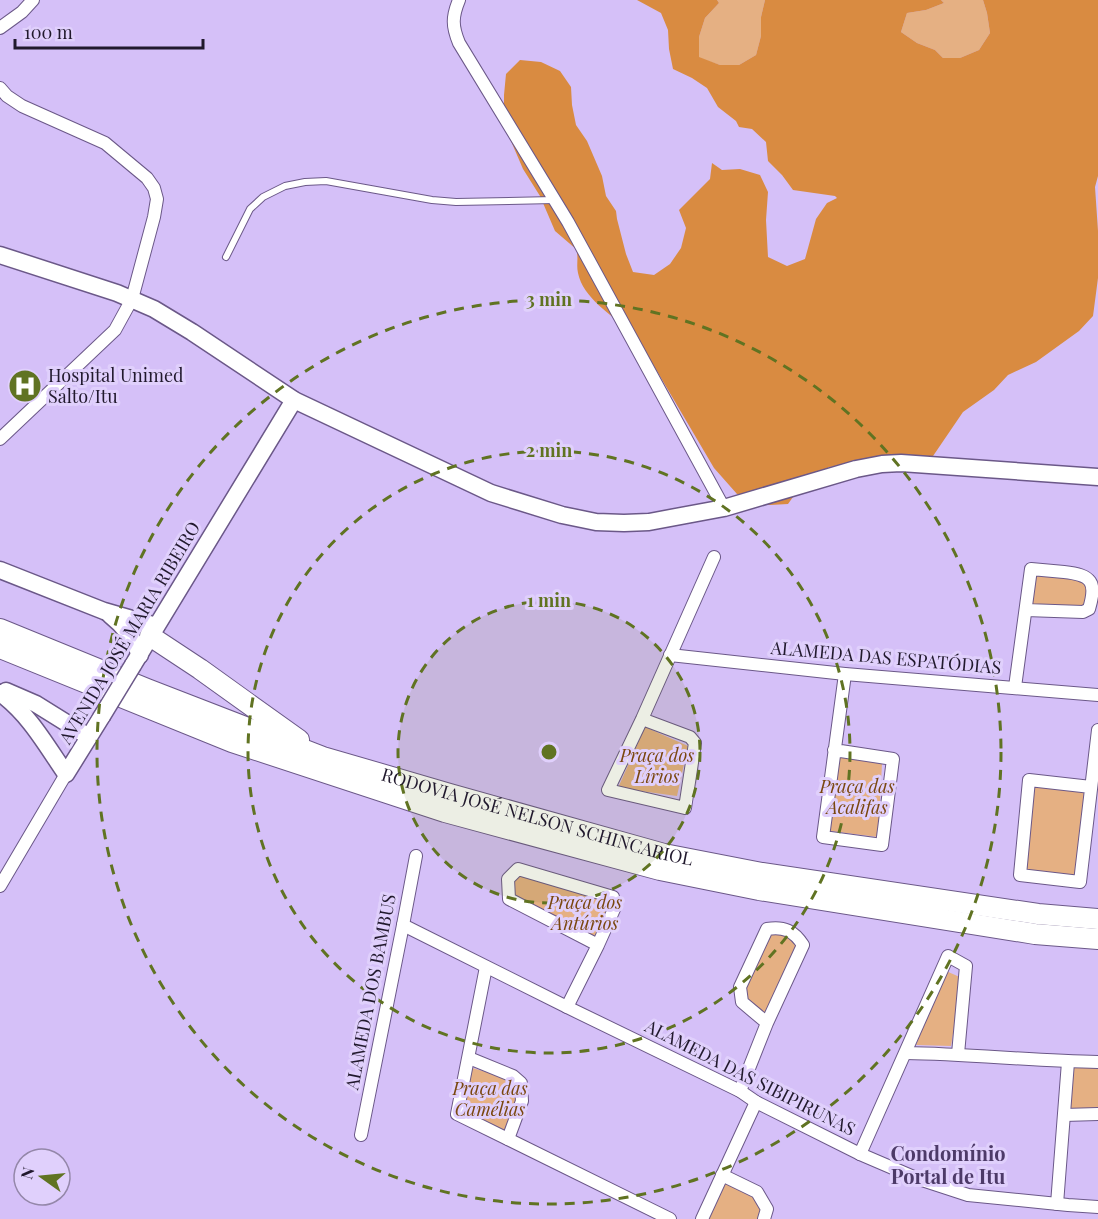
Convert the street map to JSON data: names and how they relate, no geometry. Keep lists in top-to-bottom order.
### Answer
{
  "streets": {
    "main road": ["AVENIDA JOSÉ MARIA RIBEIRO", "RODOVIA JOSÉ NELSON SCHINCARIOL"],
    "street": ["ALAMEDA DAS ESPATÓDIAS", "ALAMEDA DOS BAMBUS", "ALAMEDA DAS SIBIPIRUNAS"]
  },
  "crossings": [
    ["ALAMEDA DOS BAMBUS", "ALAMEDA DAS SIBIPIRUNAS"]
  ],
  "districts": ["Condomínio Portal de Itu"],
  "parks": [
    "Praça dos Lírios",
    "Praça das Acalifas",
    "Praça dos Antúrios",
    "Praça das Camélias"
  ],
  "places": {
    "hospital": ["Hospital Unimed Salto/Itu"]
  },
  "scale_bar": "100 m",
  "north": "left",
  "rings": ["3 min", "2 min", "1 min"]
}
